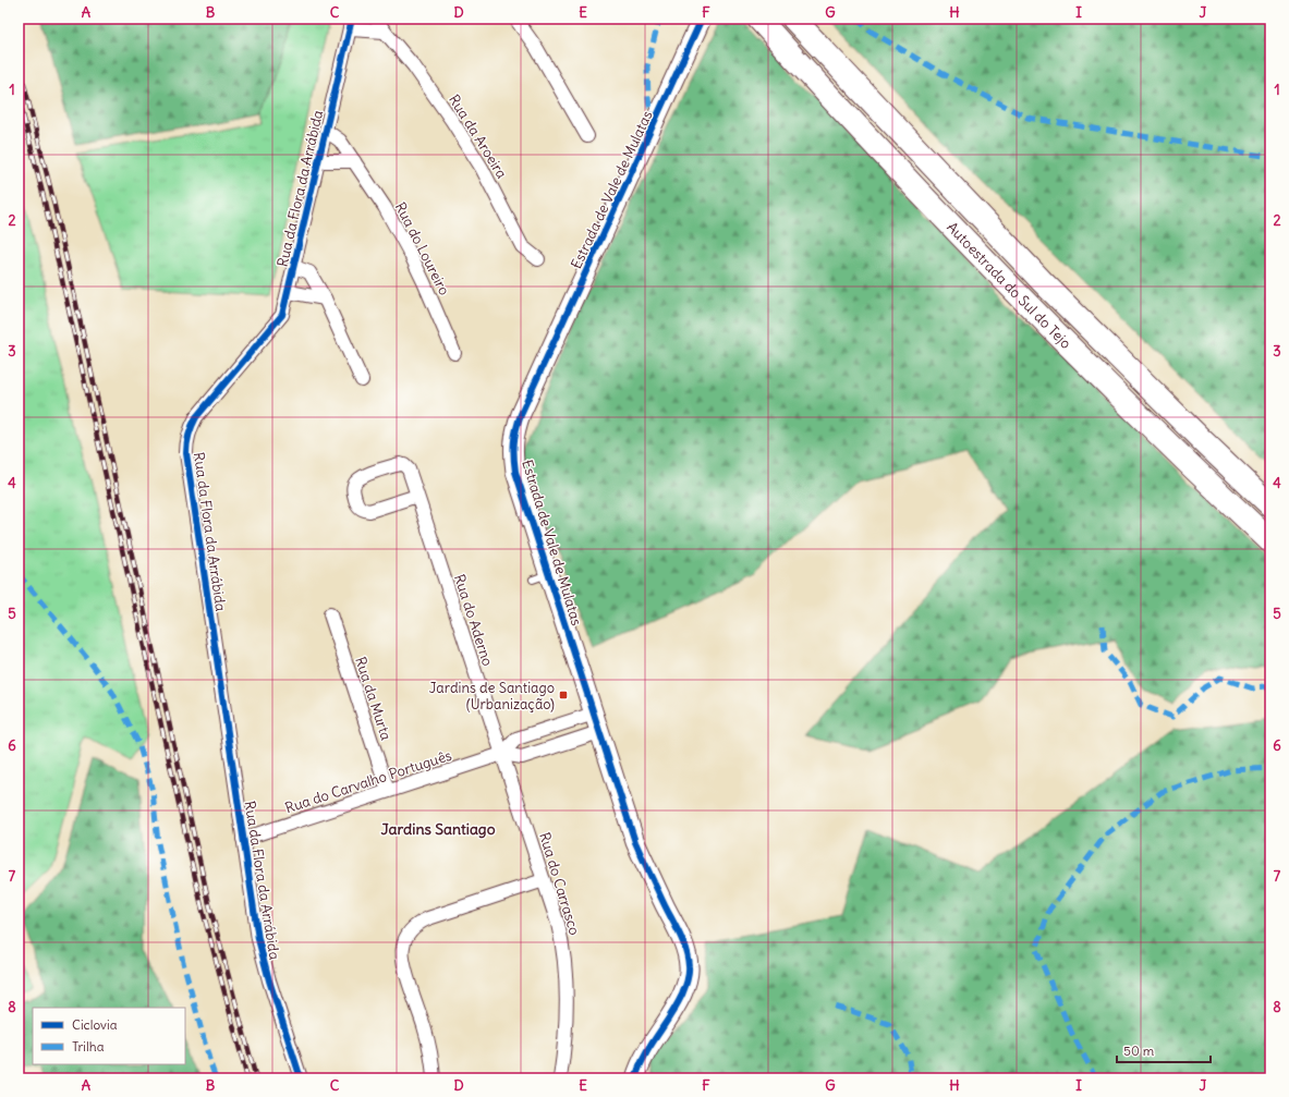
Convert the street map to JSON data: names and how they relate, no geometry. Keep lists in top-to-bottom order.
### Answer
{
  "streets": {
    "highway": ["Autoestrada do Sul do Tejo"],
    "street": [
      "Rua da Aroeira",
      "Rua da Flora da Arrábida",
      "Estrada de Vale de Mulatas",
      "Rua do Loureiro",
      "Rua do Aderno",
      "Rua da Murta",
      "Rua do Carvalho Português",
      "Rua do Carrasco"
    ]
  },
  "crossings": [
    ["Rua da Flora da Arrábida", "Rua do Loureiro"],
    ["Rua da Flora da Arrábida", "Rua do Carvalho Português"],
    ["Estrada de Vale de Mulatas", "Rua do Carvalho Português"],
    ["Rua do Aderno", "Rua do Carvalho Português"],
    ["Rua do Aderno", "Rua do Carrasco"],
    ["Rua da Murta", "Rua do Carvalho Português"],
    ["Rua do Carvalho Português", "Rua do Carrasco"]
  ],
  "districts": ["Jardins Santiago"],
  "places": {
    "transit": ["Jardins de Santiago (Urbanização)"]
  },
  "legend": ["Ciclovia", "Trilha"],
  "scale_bar": "50 m",
  "grid": {
    "columns": [
      "A",
      "B",
      "C",
      "D",
      "E",
      "F",
      "G",
      "H",
      "I",
      "J"
    ],
    "rows": [
      "1",
      "2",
      "3",
      "4",
      "5",
      "6",
      "7",
      "8"
    ]
  }
}
